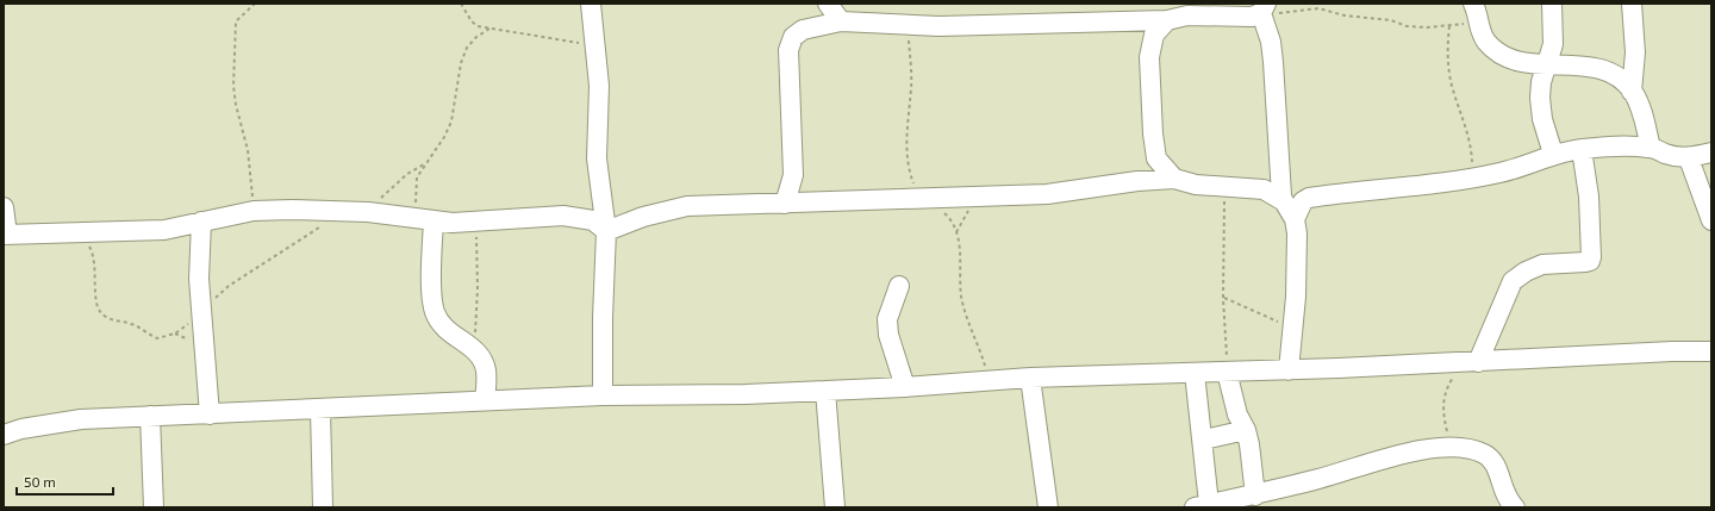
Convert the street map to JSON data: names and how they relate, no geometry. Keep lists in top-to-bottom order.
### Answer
{
  "scale_bar": "50 m"
}
